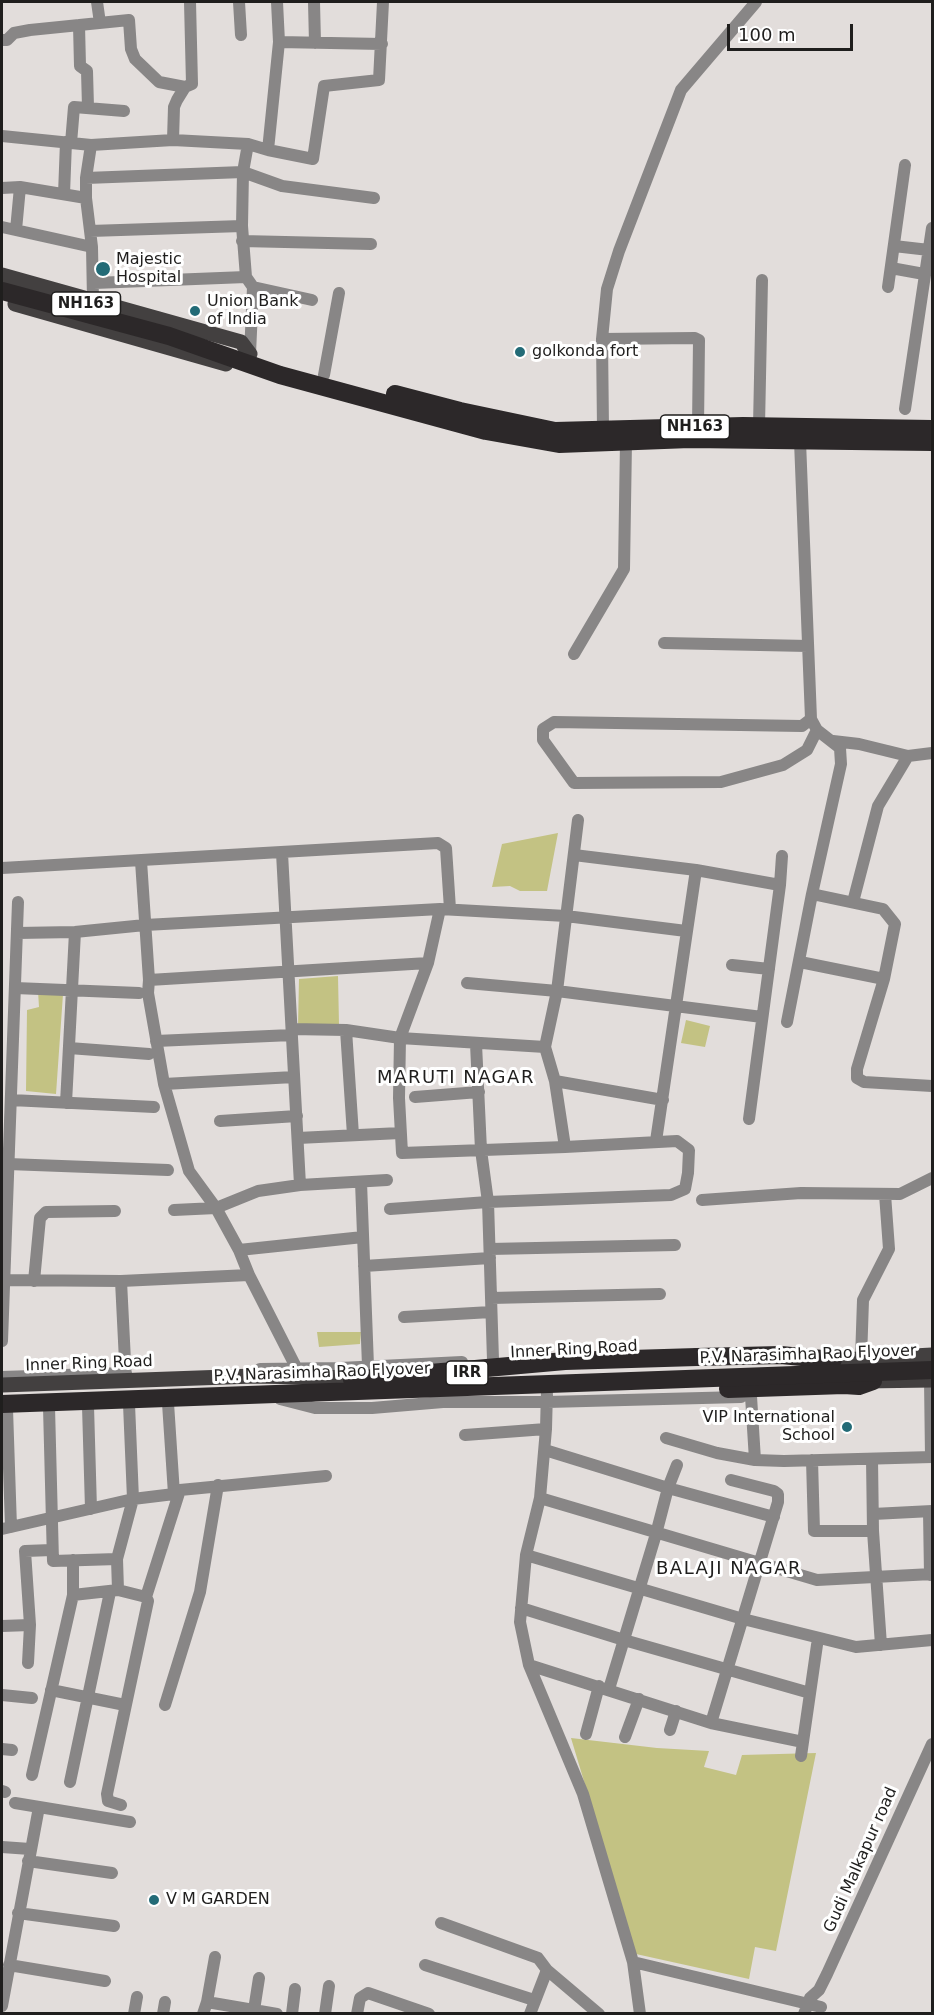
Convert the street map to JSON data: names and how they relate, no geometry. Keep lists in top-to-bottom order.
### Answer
{
  "streets": {
    "highway": ["NH163", "P.V. Narasimha Rao Flyover"],
    "main road": ["Inner Ring Road", "IRR"],
    "street": ["Gudi Malkapur road"]
  },
  "crossings": [
    ["P.V. Narasimha Rao Flyover", "IRR"]
  ],
  "districts": ["MARUTI NAGAR", "BALAJI NAGAR"],
  "places": [
    "Majestic Hospital",
    "Union Bank of India",
    "golkonda fort",
    "VIP International School",
    "V M GARDEN"
  ],
  "scale_bar": "100 m"
}
